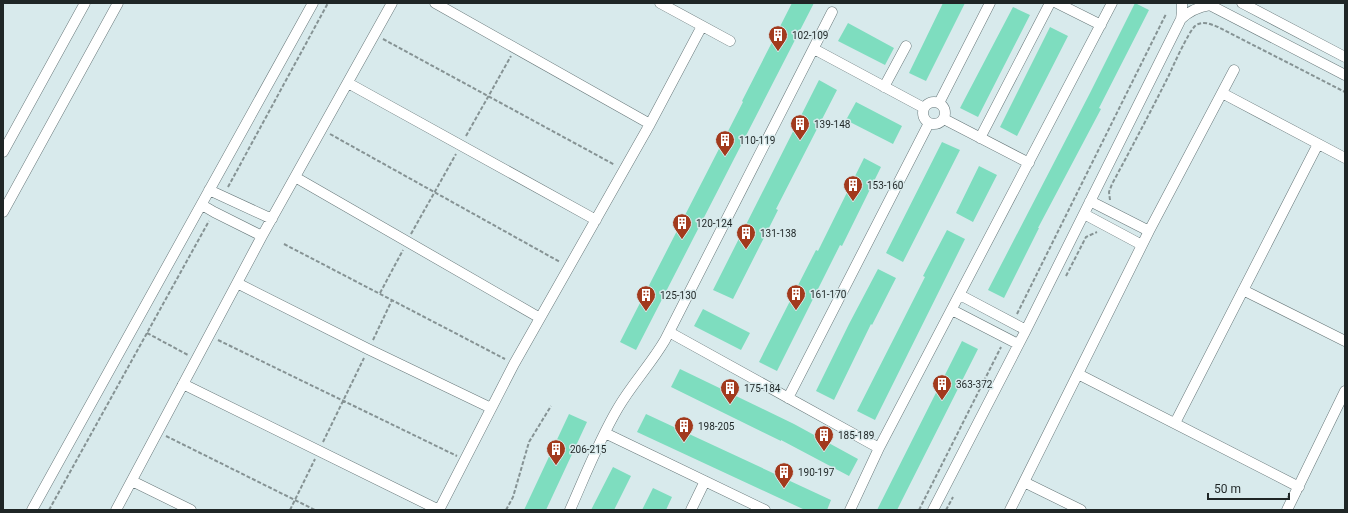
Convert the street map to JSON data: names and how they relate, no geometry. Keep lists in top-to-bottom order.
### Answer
{
  "places": {
    "building": [
      "102-109",
      "139-148",
      "110-119",
      "153-160",
      "120-124",
      "131-138",
      "161-170",
      "125-130",
      "363-372",
      "175-184",
      "198-205",
      "185-189",
      "206-215",
      "190-197"
    ]
  },
  "scale_bar": "50 m"
}
